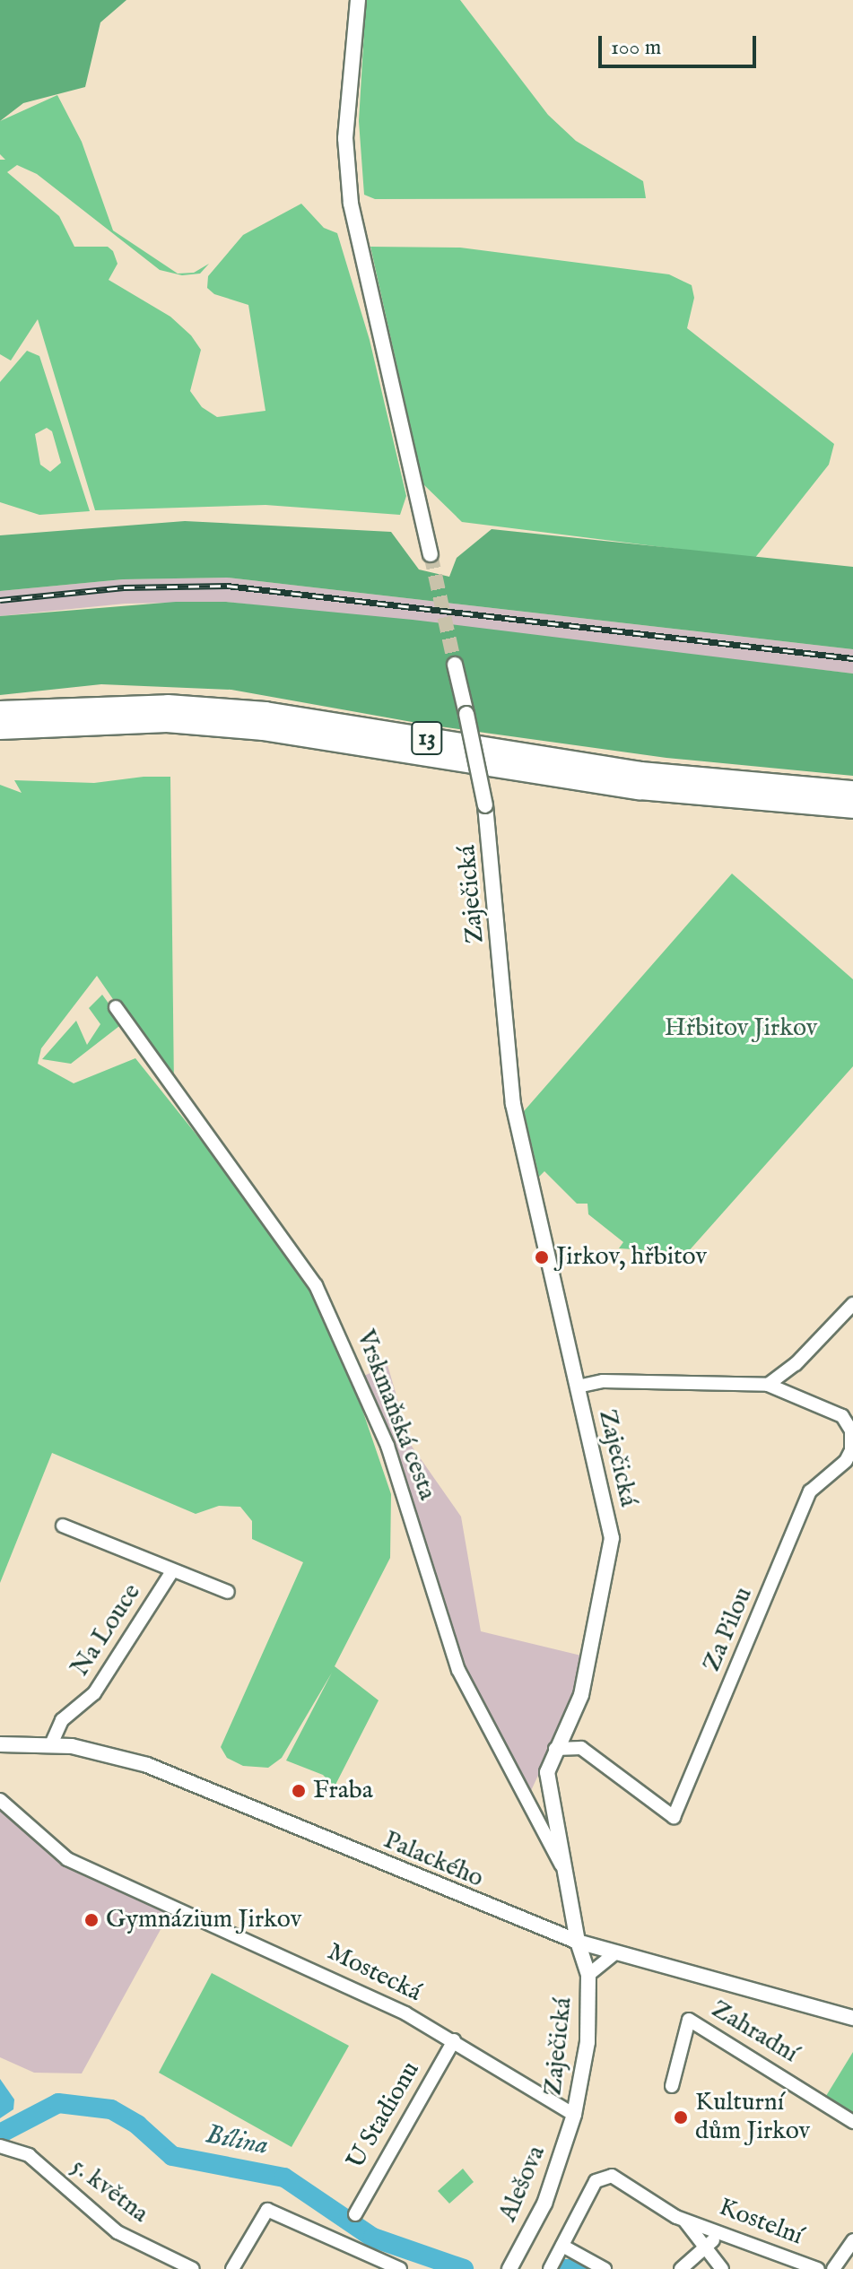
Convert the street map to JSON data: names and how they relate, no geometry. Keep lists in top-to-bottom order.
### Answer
{
  "streets": {
    "highway": ["13"],
    "street": [
      "Zaječická",
      "Vrskmaňská cesta",
      "Za Pilou",
      "Na Louce",
      "Palackého",
      "Mostecká",
      "Zahradní",
      "U Stadionu",
      "Alešova",
      "5. května",
      "Kostelní"
    ]
  },
  "crossings": [
    ["Zaječická", "Vrskmaňská cesta"],
    ["Zaječická", "Za Pilou"],
    ["Zaječická", "Palackého"],
    ["Zaječická", "Mostecká"],
    ["Zaječická", "Alešova"],
    ["Na Louce", "Palackého"],
    ["Mostecká", "U Stadionu"],
    ["Mostecká", "Alešova"]
  ],
  "water": ["Bílina"],
  "parks": ["Hřbitov Jirkov"],
  "places": [
    "Jirkov, hřbitov",
    "Fraba",
    "Gymnázium Jirkov",
    "Kulturní dům Jirkov"
  ],
  "scale_bar": "100 m"
}
